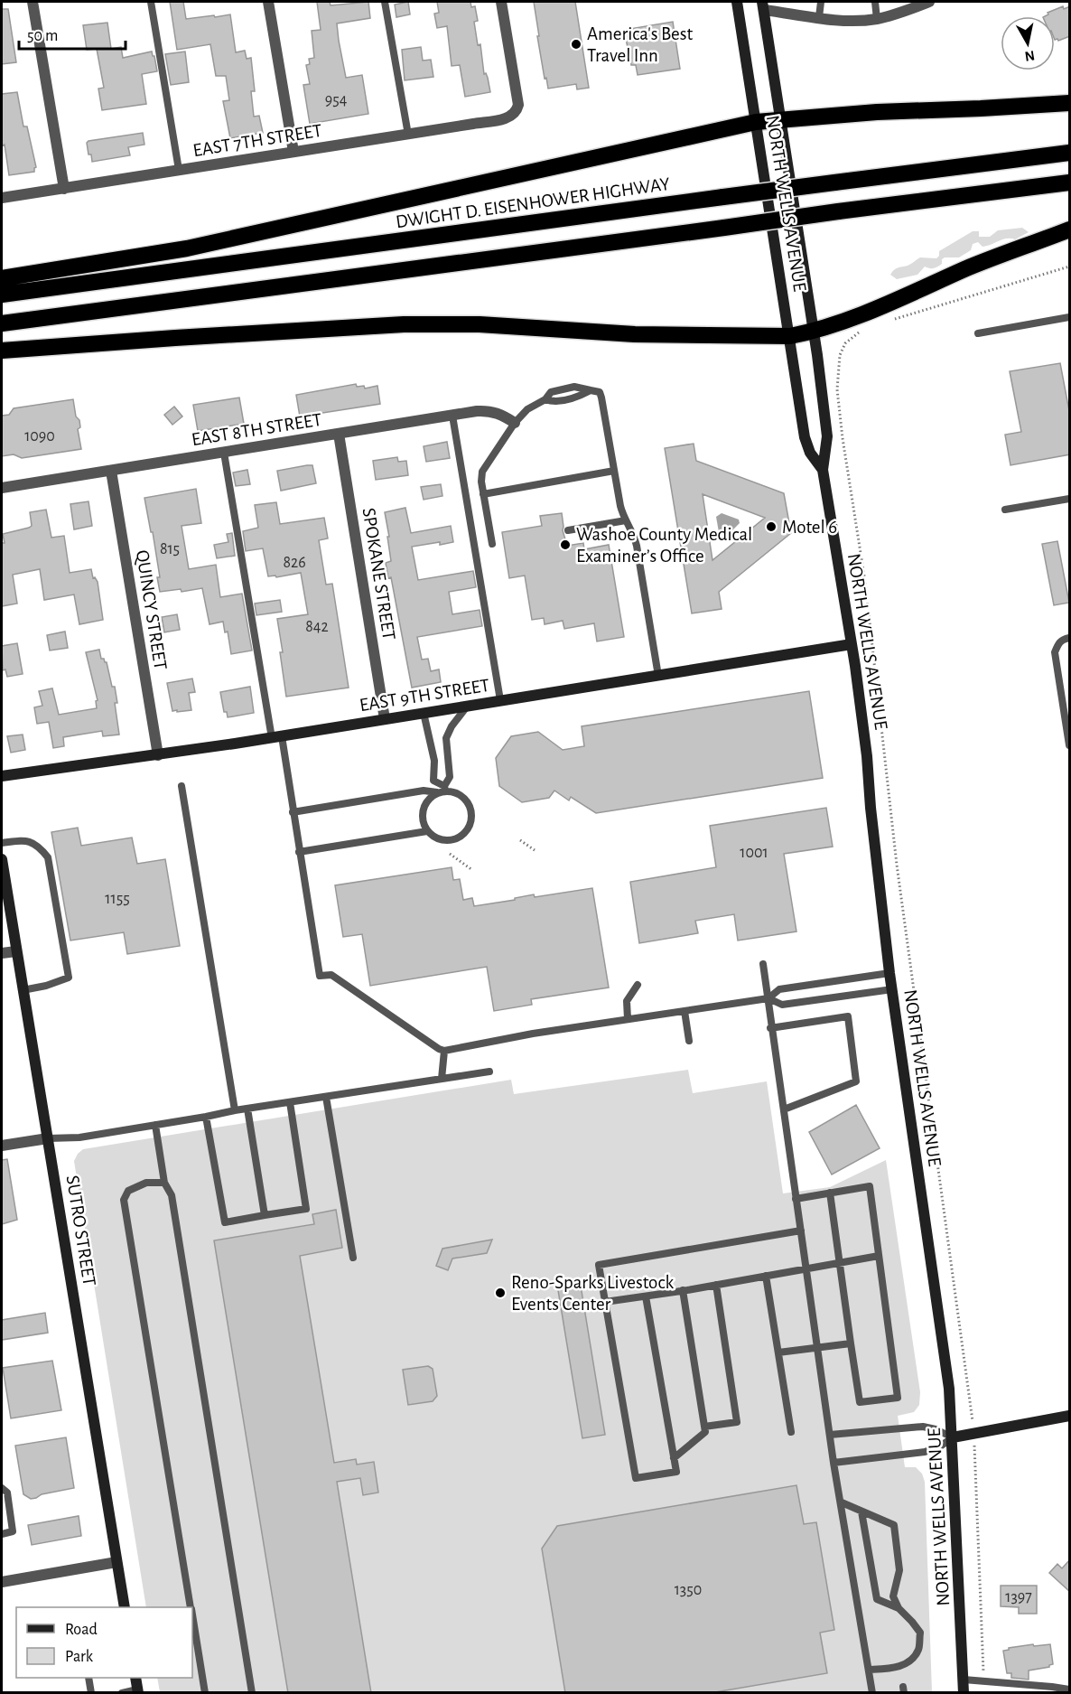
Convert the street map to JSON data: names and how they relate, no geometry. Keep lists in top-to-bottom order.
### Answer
{
  "streets": {
    "highway": ["DWIGHT D. EISENHOWER HIGHWAY"],
    "main road": ["NORTH WELLS AVENUE", "EAST 9TH STREET", "SUTRO STREET"],
    "street": [
      "EAST 7TH STREET",
      "EAST 8TH STREET",
      "SPOKANE STREET",
      "QUINCY STREET"
    ]
  },
  "crossings": [
    ["NORTH WELLS AVENUE", "EAST 9TH STREET"],
    ["EAST 8TH STREET", "SPOKANE STREET"],
    ["EAST 8TH STREET", "QUINCY STREET"],
    ["SPOKANE STREET", "EAST 9TH STREET"],
    ["QUINCY STREET", "EAST 9TH STREET"]
  ],
  "places": [
    "America's Best Travel Inn",
    "Motel 6",
    "Washoe County Medical Examiner’s Office",
    "Reno-Sparks Livestock Events Center"
  ],
  "house_numbers": [
    "954",
    "1090",
    "815",
    "826",
    "842",
    "1001",
    "1155",
    "1350",
    "1397"
  ],
  "legend": ["Road", "Park"],
  "scale_bar": "50 m",
  "north": "bottom"
}
